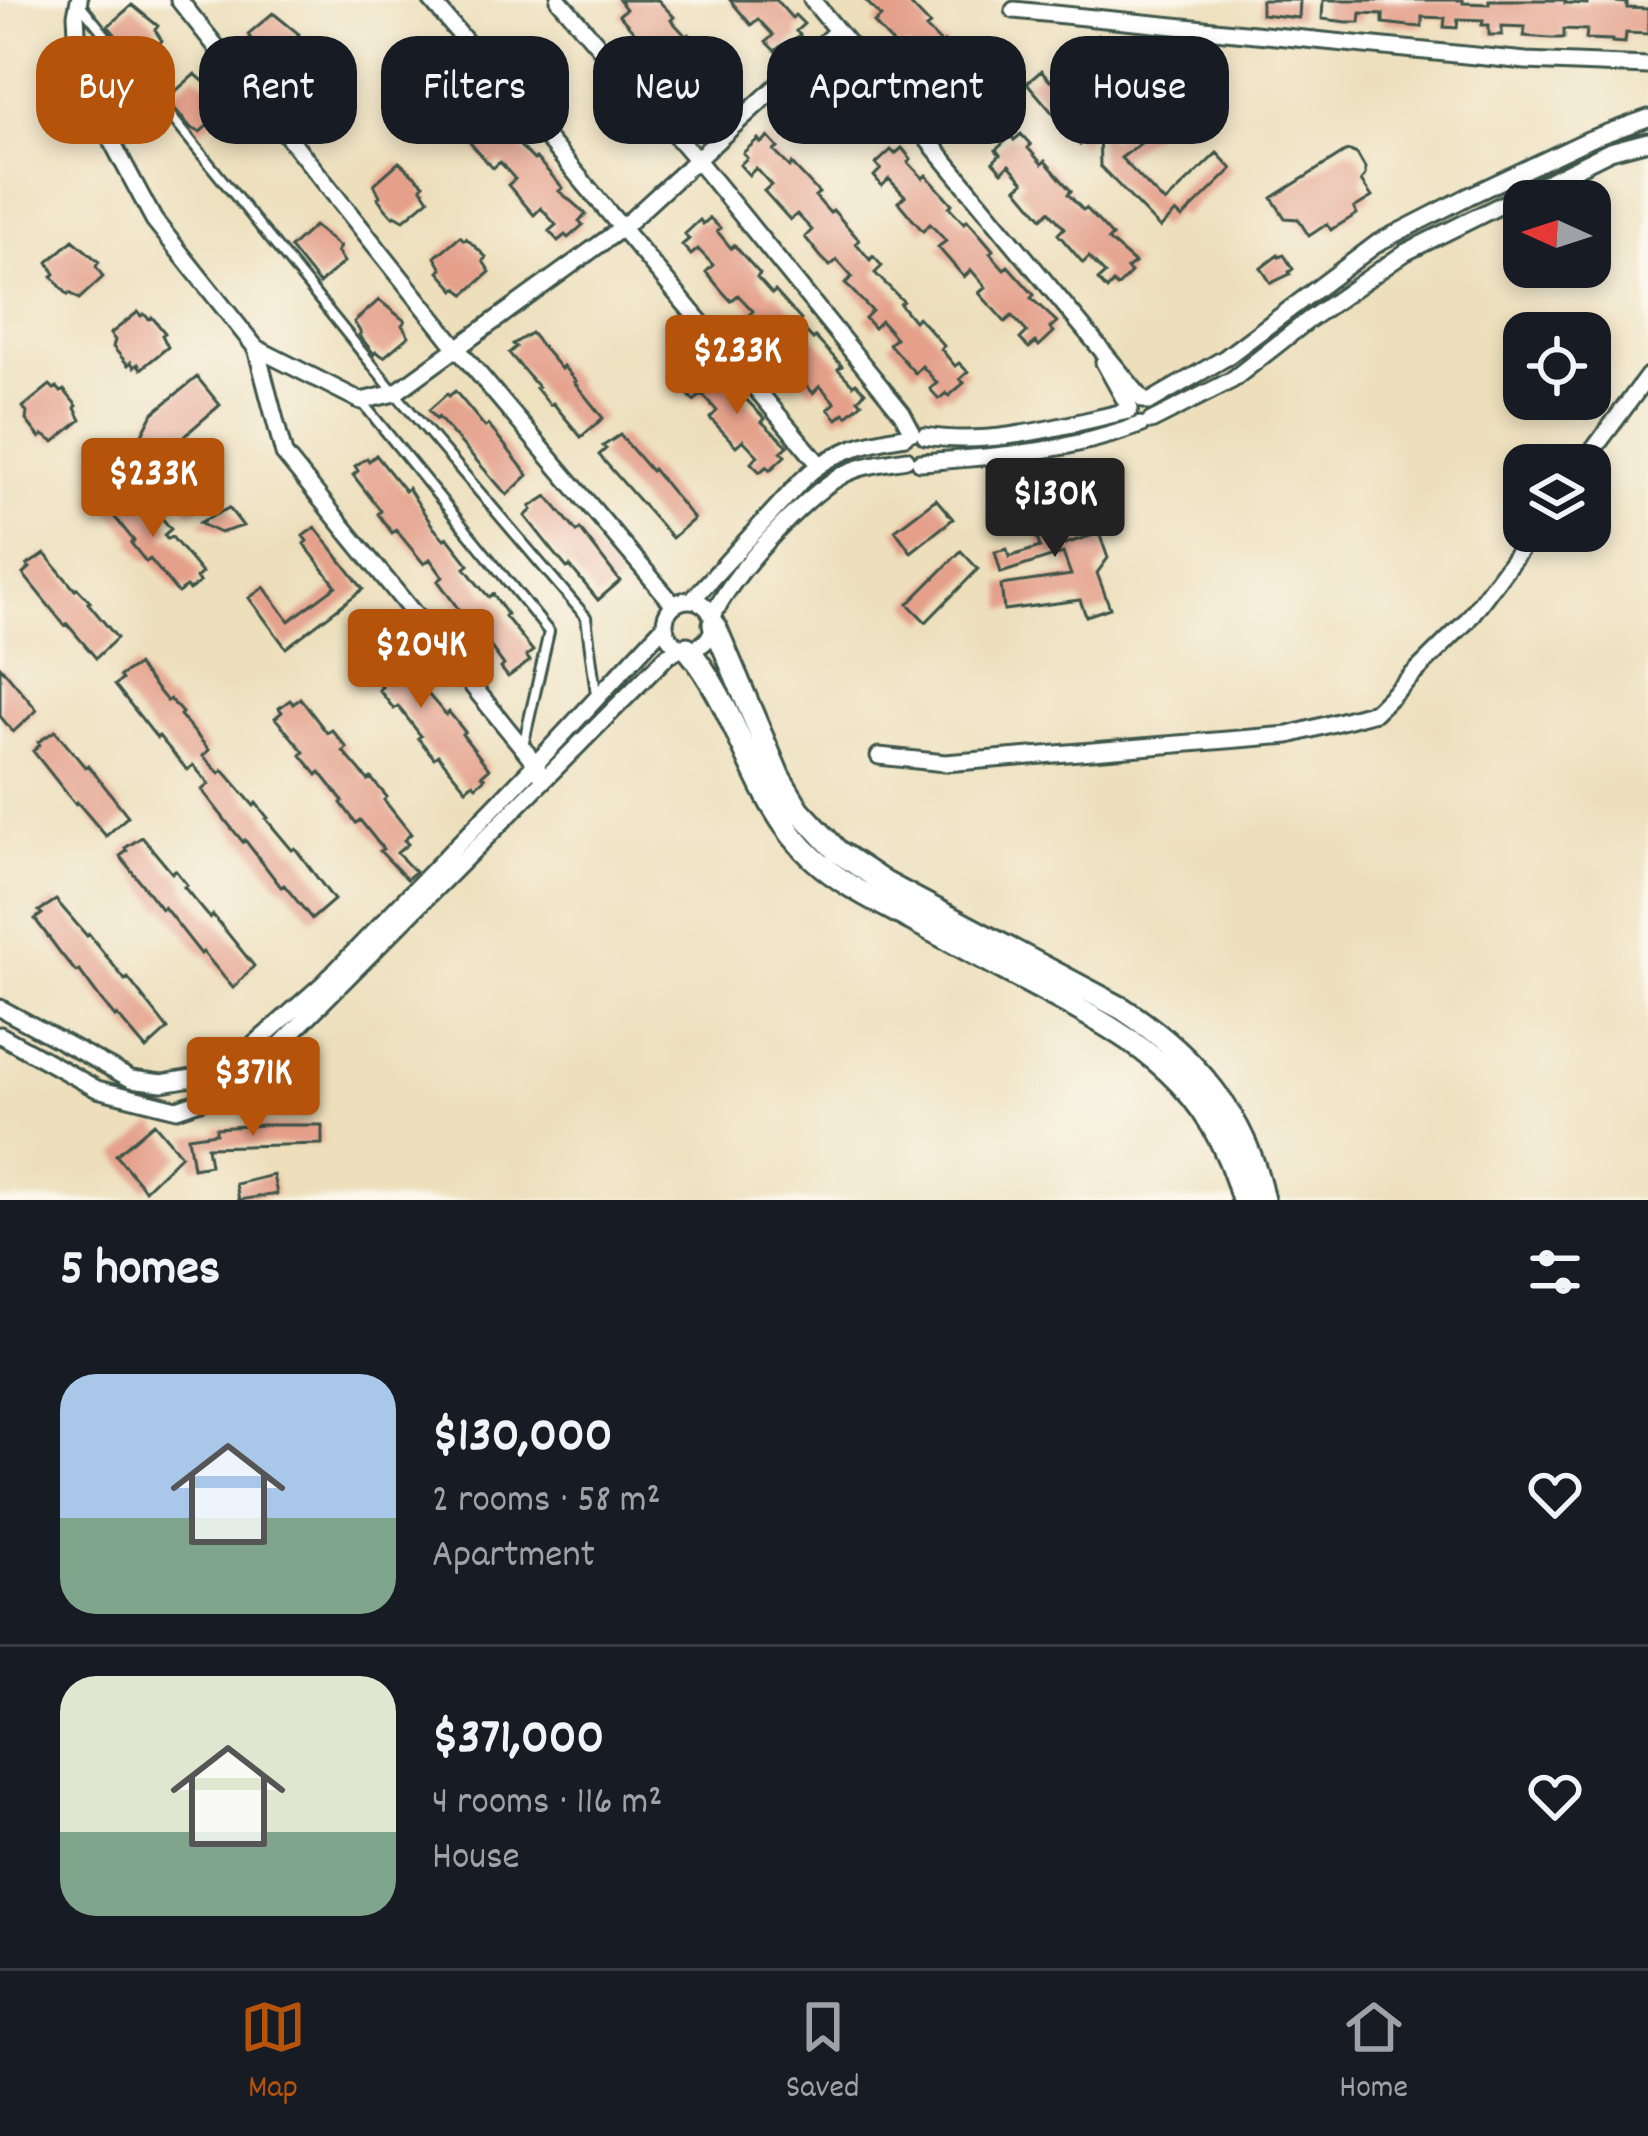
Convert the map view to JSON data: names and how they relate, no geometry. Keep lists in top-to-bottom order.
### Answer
{
  "north": "left",
  "page": {
    "chip": [
      "Buy",
      "Rent",
      "Filters",
      "New",
      "Apartment",
      "House"
    ],
    "price": [
      "$233K",
      "$233K",
      "$130K",
      "$204K",
      "$371K"
    ],
    "heading": "5 homes",
    "list": [
      {
        "name": "$130,000",
        "note": "2 rooms · 58 m² · Apartment"
      },
      {
        "name": "$371,000",
        "note": "4 rooms · 116 m² · House"
      }
    ],
    "tabs": ["Map", "Saved", "Home"]
  }
}
